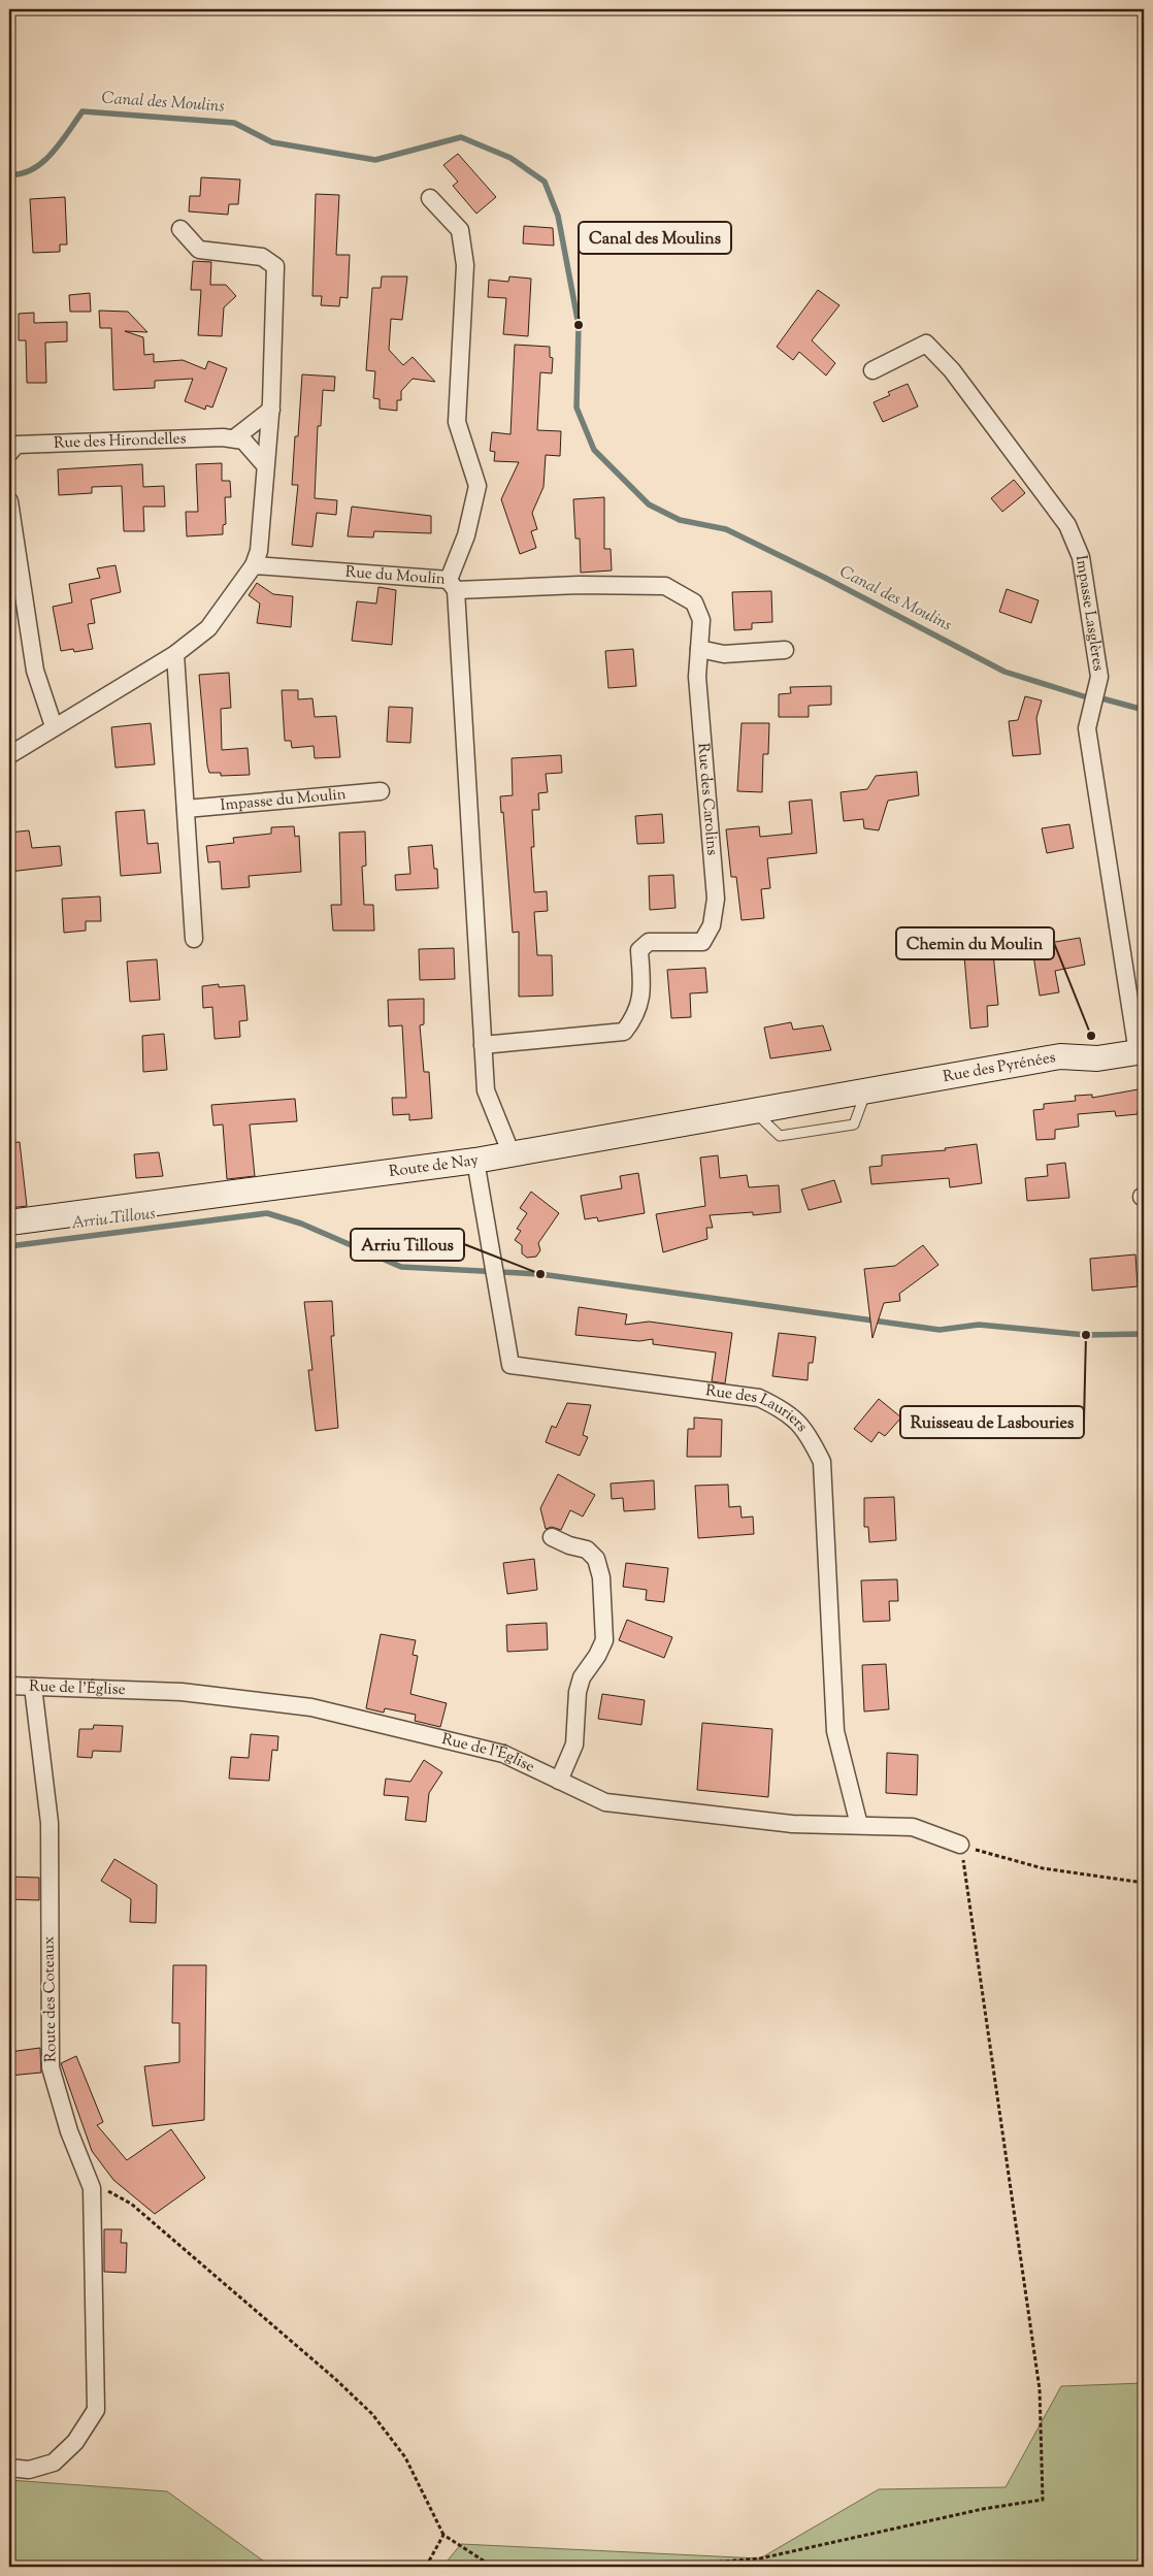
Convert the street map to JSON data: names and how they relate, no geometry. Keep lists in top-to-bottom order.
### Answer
{
  "streets": {
    "main road": ["Rue des Pyrénées", "Route de Nay"],
    "street": [
      "Rue des Hirondelles",
      "Rue du Moulin",
      "Impasse Lasglères",
      "Rue des Carolins",
      "Impasse du Moulin",
      "Rue des Lauriers",
      "Rue de l'Église",
      "Route des Coteaux"
    ]
  },
  "crossings": [
    ["Rue du Moulin", "Rue des Carolins"],
    ["Impasse Lasglères", "Rue des Pyrénées"],
    ["Rue des Pyrénées", "Route de Nay"],
    ["Route de Nay", "Rue des Lauriers"],
    ["Rue des Lauriers", "Rue de l'Église"],
    ["Rue de l'Église", "Route des Coteaux"]
  ],
  "water": ["Canal des Moulins", "Arriu Tillous"],
  "places": [
    "Canal des Moulins",
    "Chemin du Moulin",
    "Arriu Tillous",
    "Ruisseau de Lasbouries"
  ]
}
